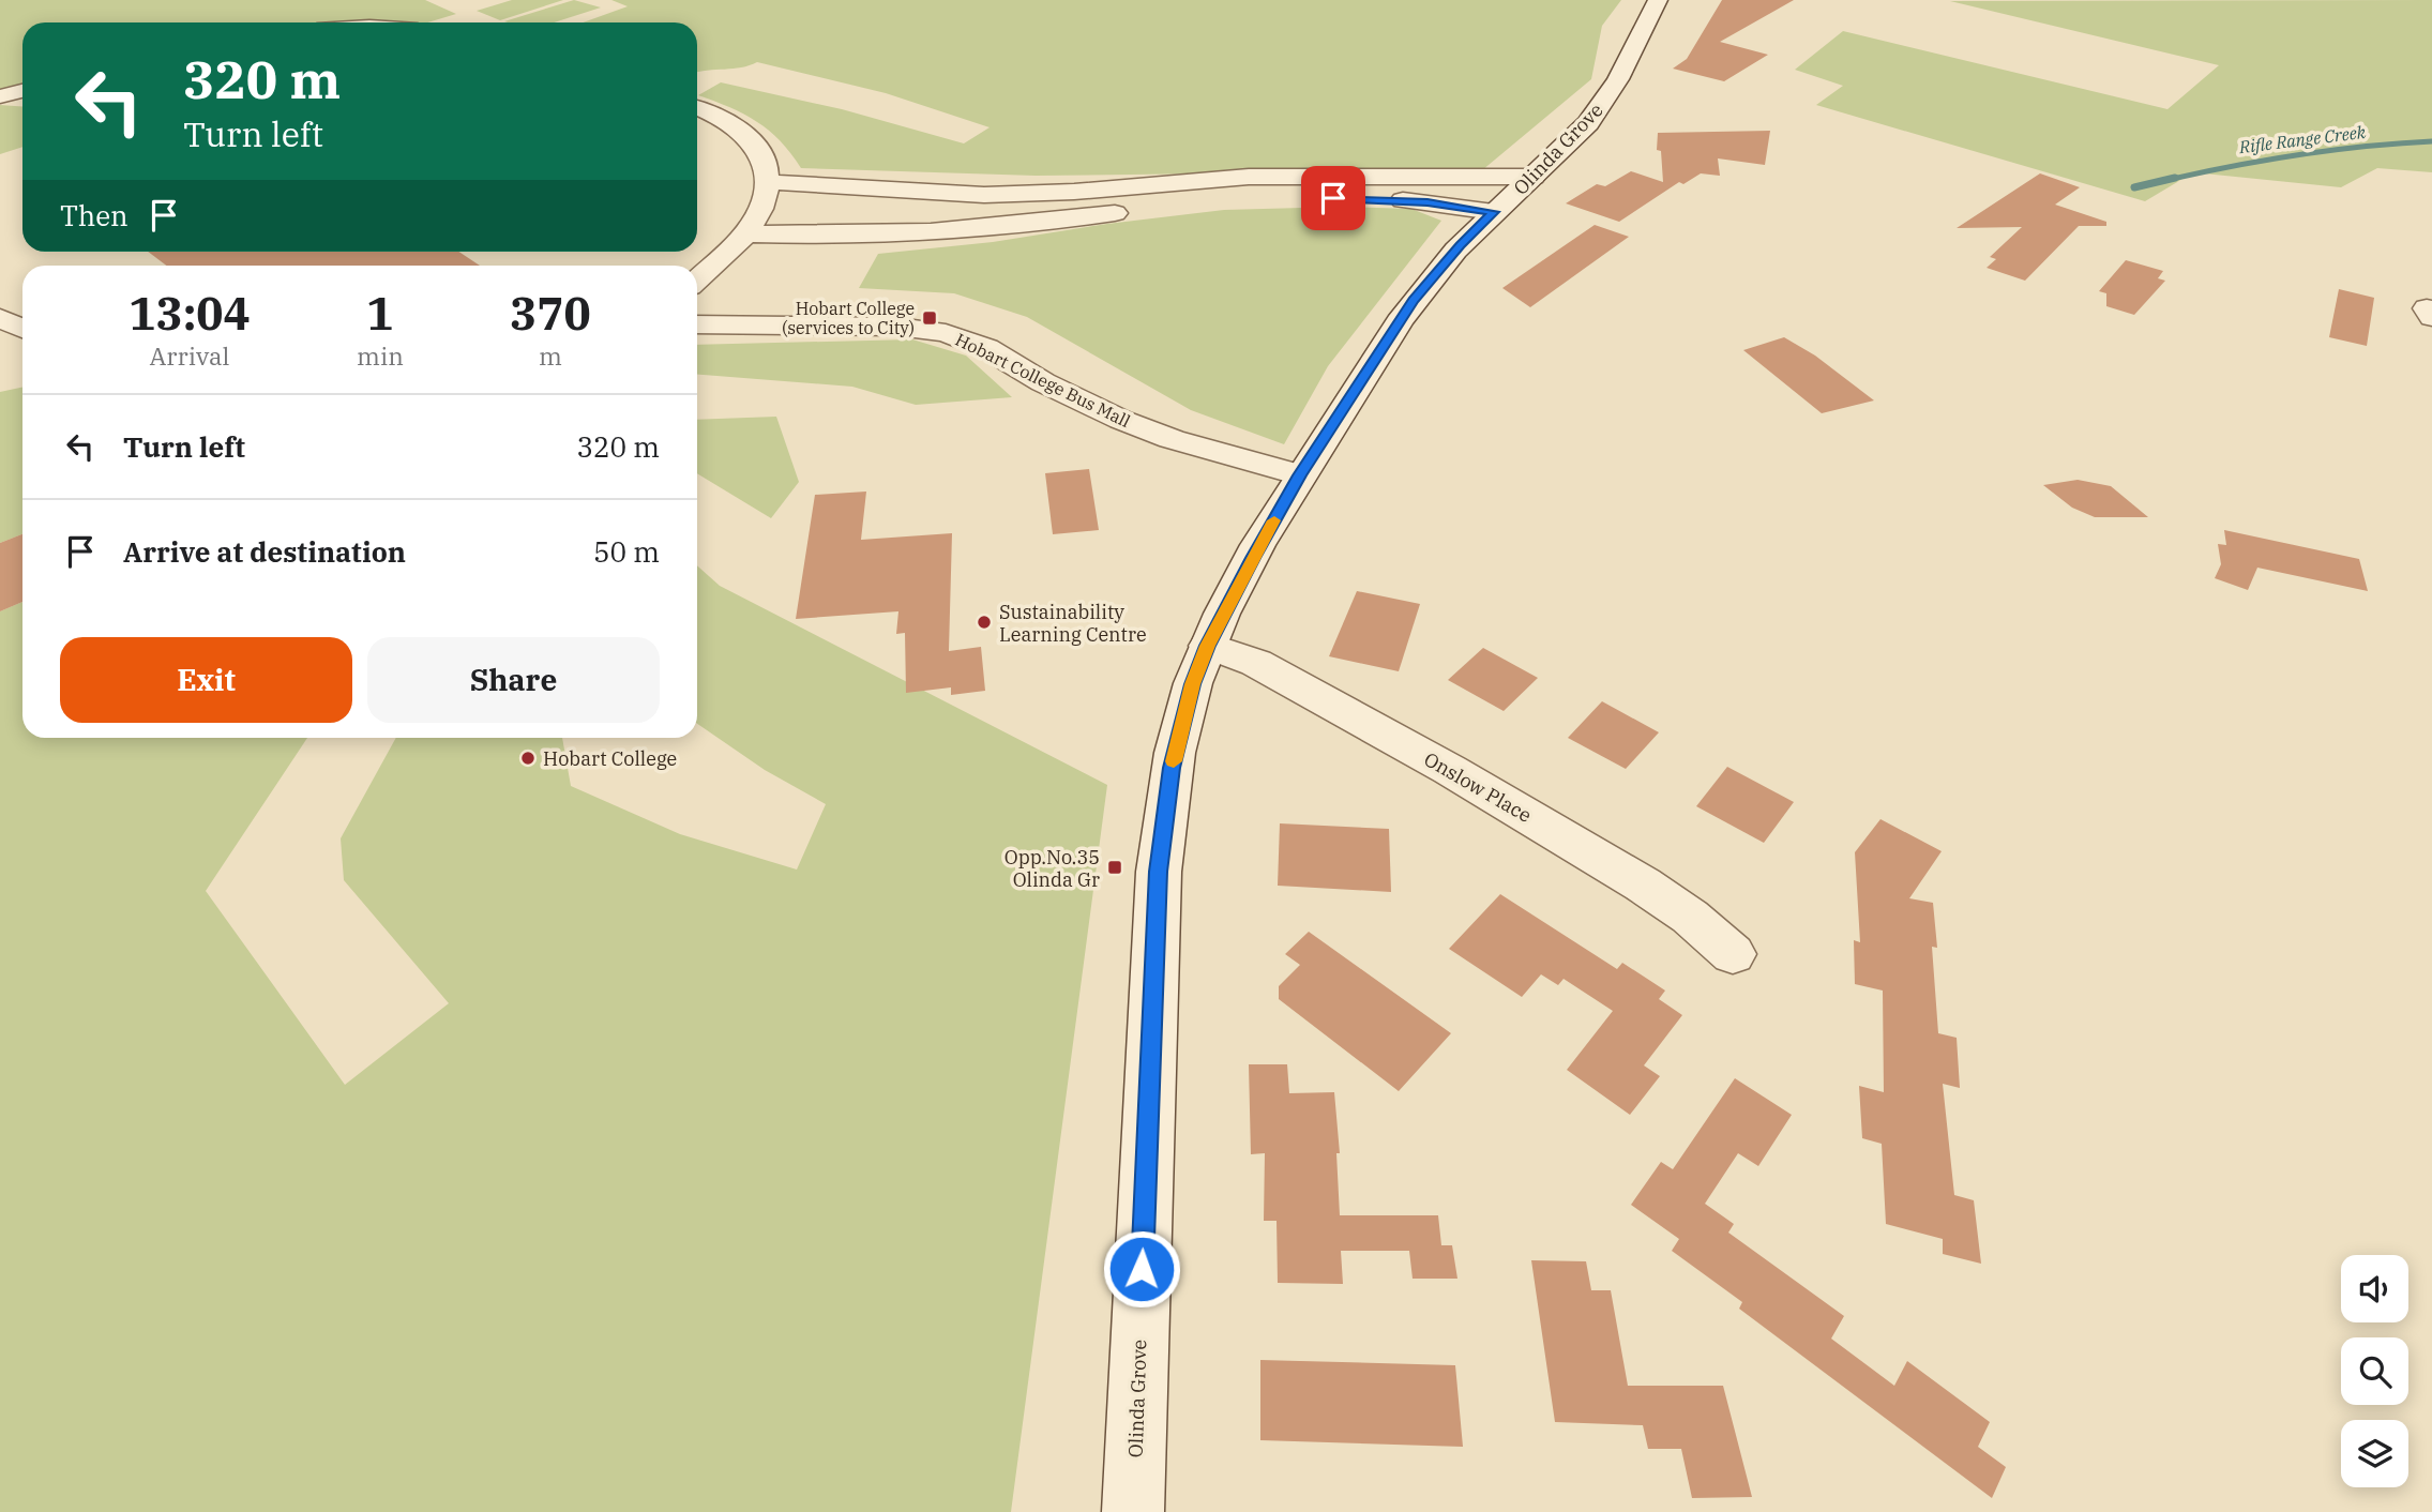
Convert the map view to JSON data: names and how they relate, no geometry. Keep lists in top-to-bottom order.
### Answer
{
  "streets": {
    "street": ["Olinda Grove", "Hobart College Bus Mall", "Onslow Place"]
  },
  "crossings": [
    ["Olinda Grove", "Hobart College Bus Mall"],
    ["Olinda Grove", "Onslow Place"]
  ],
  "water": ["Rifle Range Creek"],
  "places": {
    "transit": ["Hobart College (services to City)", "Opp.No.35 Olinda Gr"],
    "other": ["Sustainability Learning Centre", "Hobart College"]
  },
  "page": {
    "turn": ["320 m", "Turn left"],
    "then": "Then",
    "eta": [
      "13:04",
      "Arrival",
      "1",
      "min",
      "370",
      "m"
    ],
    "list": [
      {
        "name": "Turn left",
        "value": "320 m"
      },
      {
        "name": "Arrive at destination",
        "value": "50 m"
      }
    ],
    "buttons": ["Exit", "Share"]
  }
}
